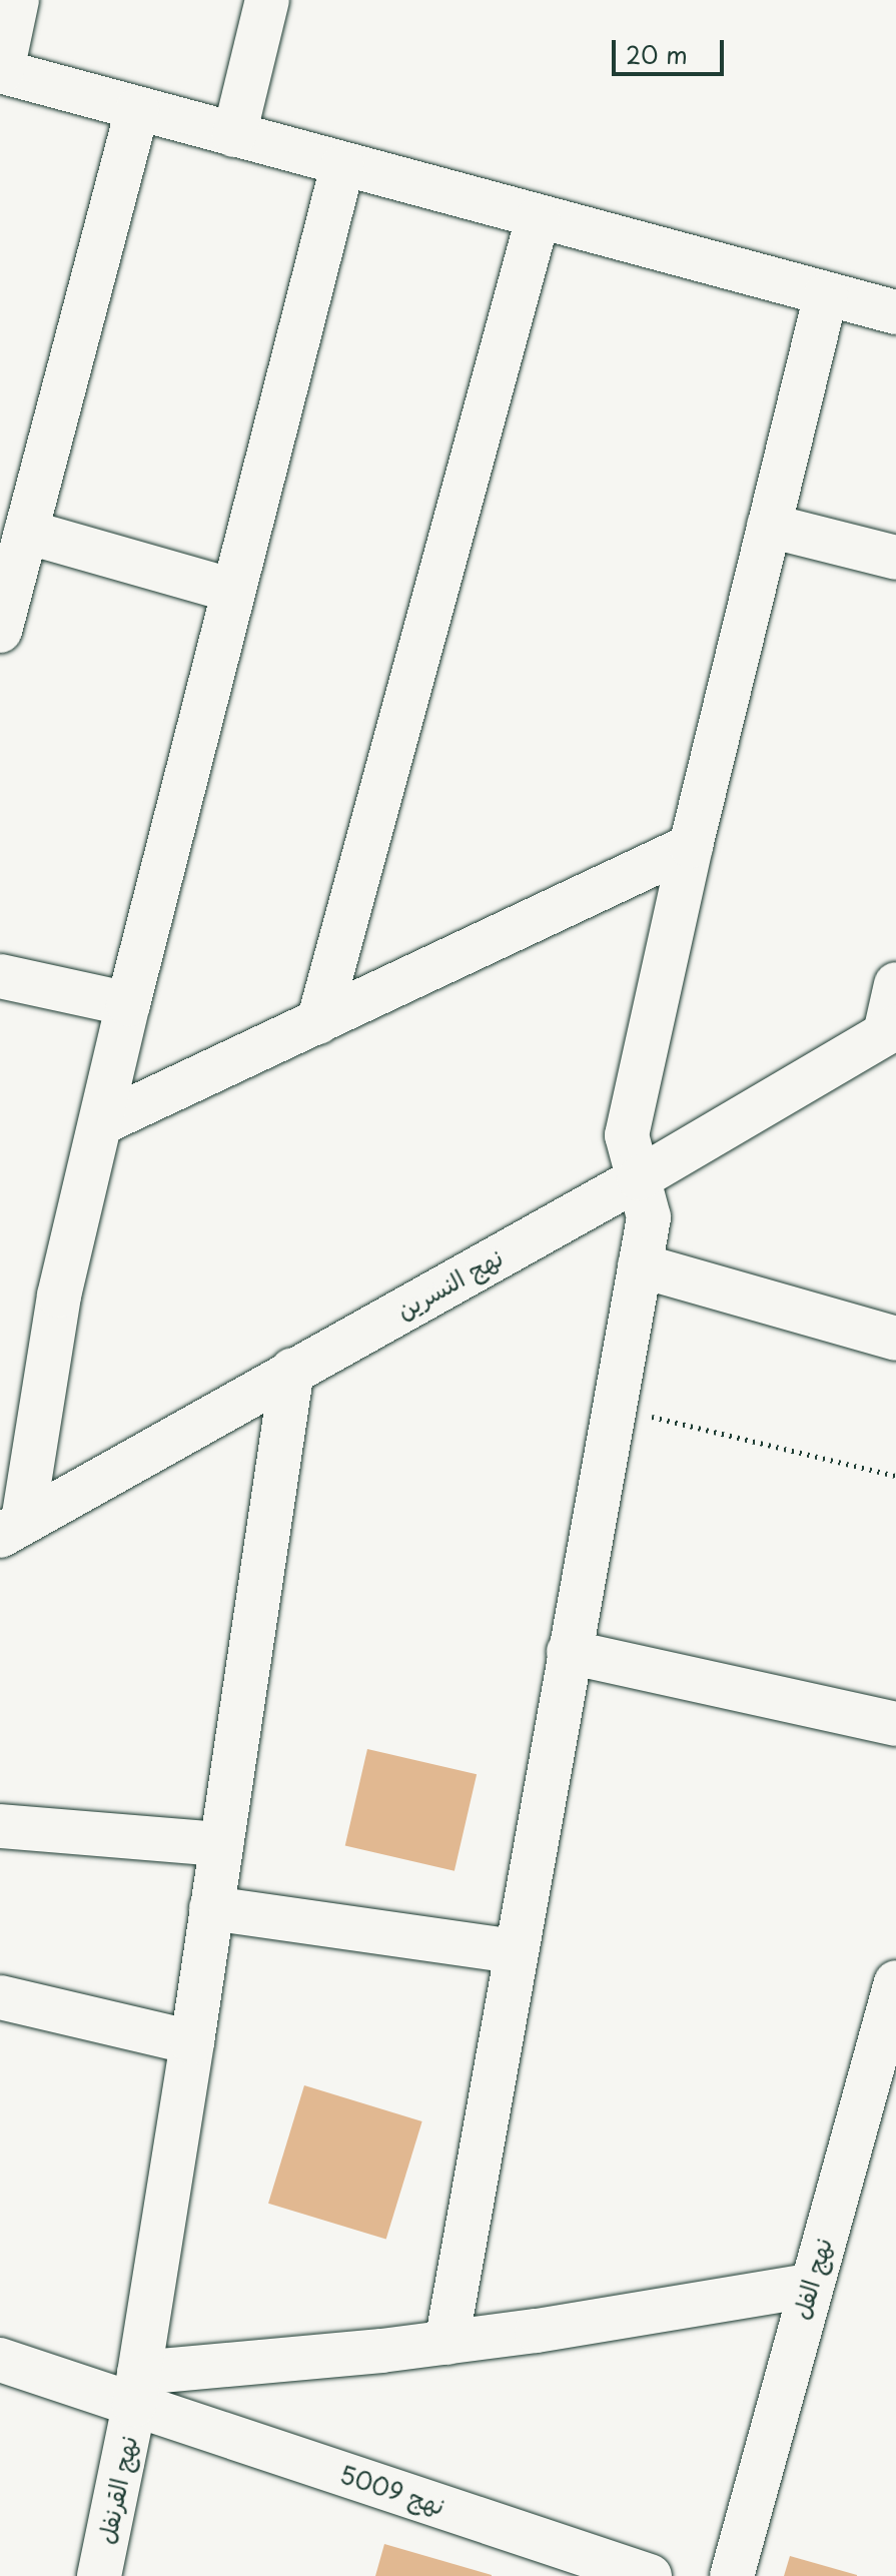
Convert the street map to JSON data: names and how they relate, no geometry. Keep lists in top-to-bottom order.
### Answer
{
  "streets": {
    "street": [
      "نهج النسرين",
      "نهج الفل",
      "نهج القرنفل",
      "نهج 5009"
    ]
  },
  "crossings": [
    ["نهج النسرين", "نهج القرنفل"],
    ["نهج القرنفل", "نهج 5009"]
  ],
  "scale_bar": "20 m"
}
